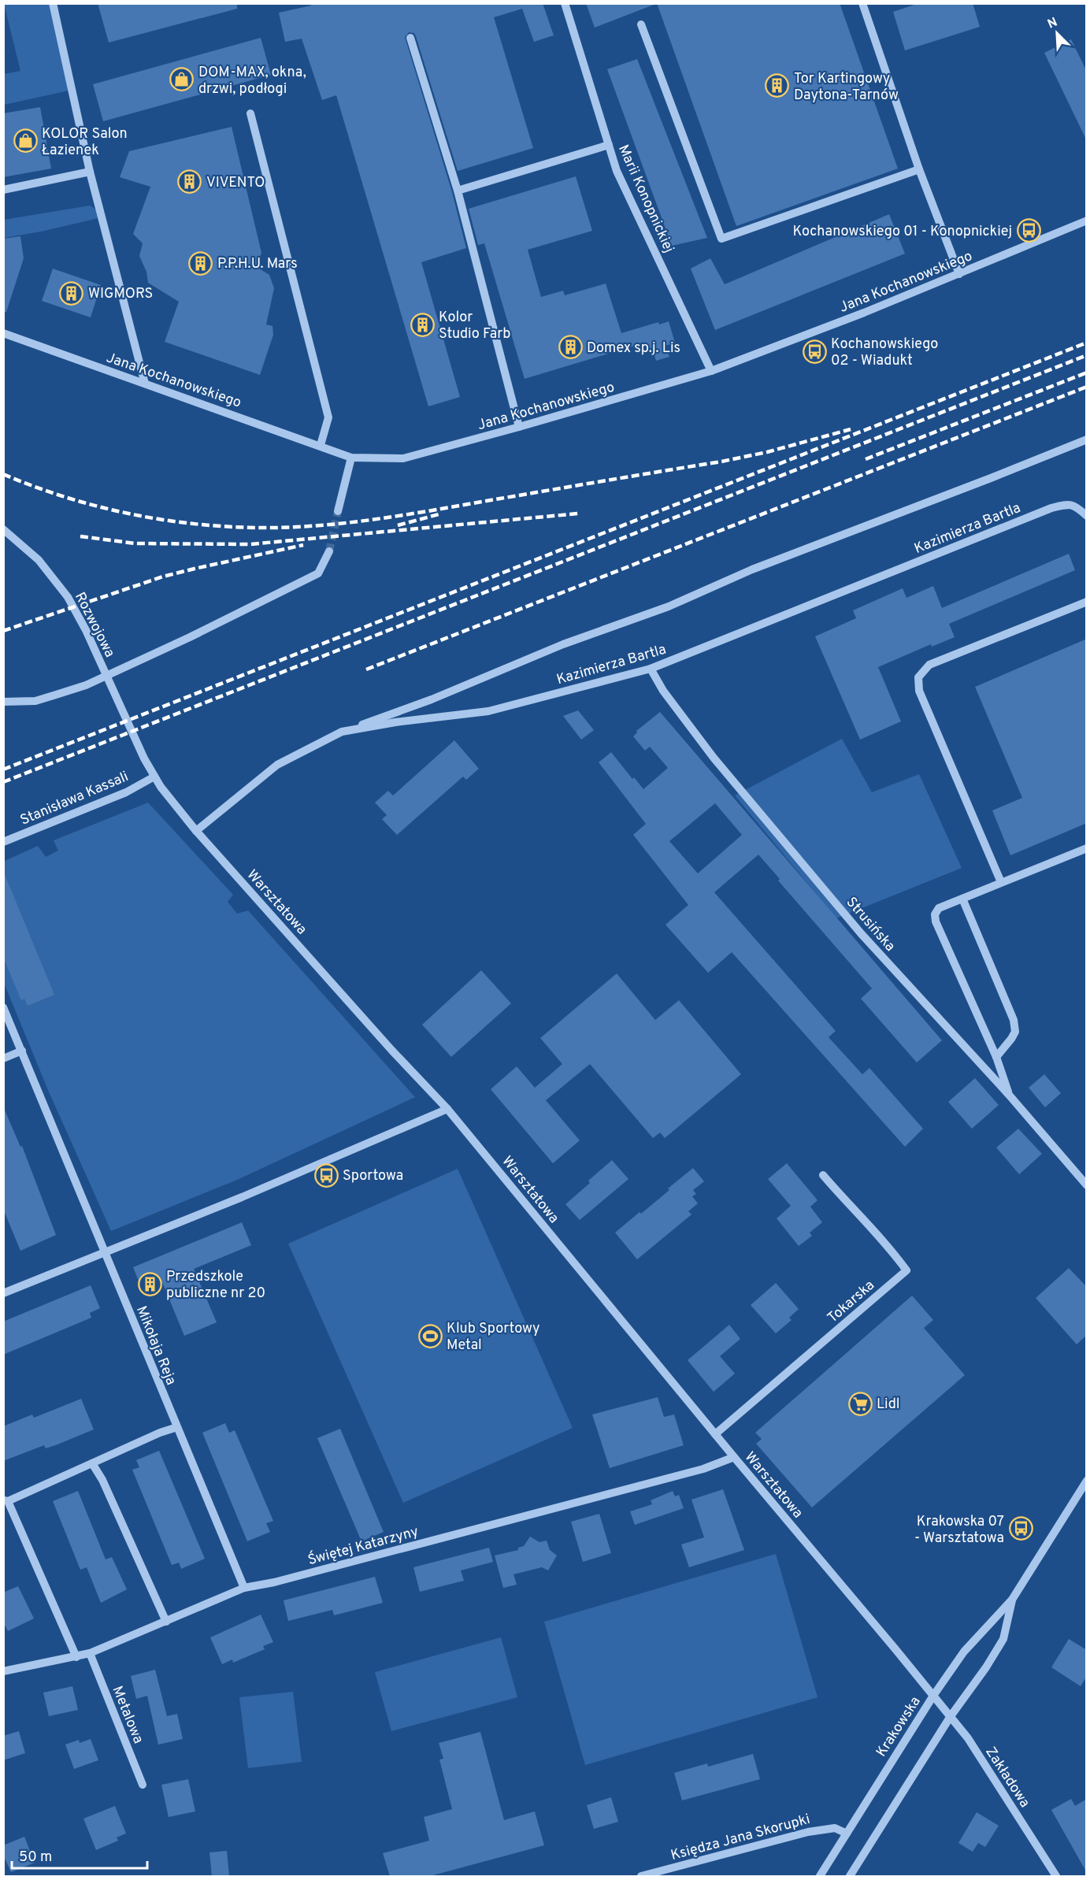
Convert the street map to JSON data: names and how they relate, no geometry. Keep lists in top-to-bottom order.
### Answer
{
  "streets": {
    "street": [
      "Marii Konopnickiej",
      "Jana Kochanowskiego",
      "Kazimierza Bartla",
      "Rozwojowa",
      "Stanisława Kassali",
      "Warsztatowa",
      "Strusińska",
      "Tokarska",
      "Mikołaja Reja",
      "Świętej Katarzyny",
      "Metalowa",
      "Krakowska",
      "Zakładowa",
      "Księdza Jana Skorupki"
    ]
  },
  "crossings": [
    ["Marii Konopnickiej", "Jana Kochanowskiego"],
    ["Kazimierza Bartla", "Warsztatowa"],
    ["Kazimierza Bartla", "Strusińska"],
    ["Rozwojowa", "Warsztatowa"],
    ["Stanisława Kassali", "Warsztatowa"],
    ["Warsztatowa", "Tokarska"],
    ["Warsztatowa", "Świętej Katarzyny"],
    ["Warsztatowa", "Krakowska"],
    ["Warsztatowa", "Zakładowa"],
    ["Mikołaja Reja", "Świętej Katarzyny"],
    ["Świętej Katarzyny", "Metalowa"],
    ["Krakowska", "Zakładowa"],
    ["Krakowska", "Księdza Jana Skorupki"]
  ],
  "places": {
    "shop": ["DOM-MAX, okna, drzwi, podłogi", "KOLOR Salon Łazienek"],
    "building": [
      "Tor Kartingowy Daytona-Tarnów",
      "VIVENTO",
      "P.P.H.U. Mars",
      "WIGMORS",
      "Kolor Studio Farb",
      "Domex sp.j. Lis",
      "Przedszkole publiczne nr 20"
    ],
    "bus stop": [
      "Kochanowskiego 01 - Konopnickiej",
      "Kochanowskiego 02 - Wiadukt",
      "Sportowa",
      "Krakowska 07 - Warsztatowa"
    ],
    "sports": ["Klub Sportowy Metal"],
    "supermarket": ["Lidl"]
  },
  "scale_bar": "50 m",
  "north": "top left"
}
